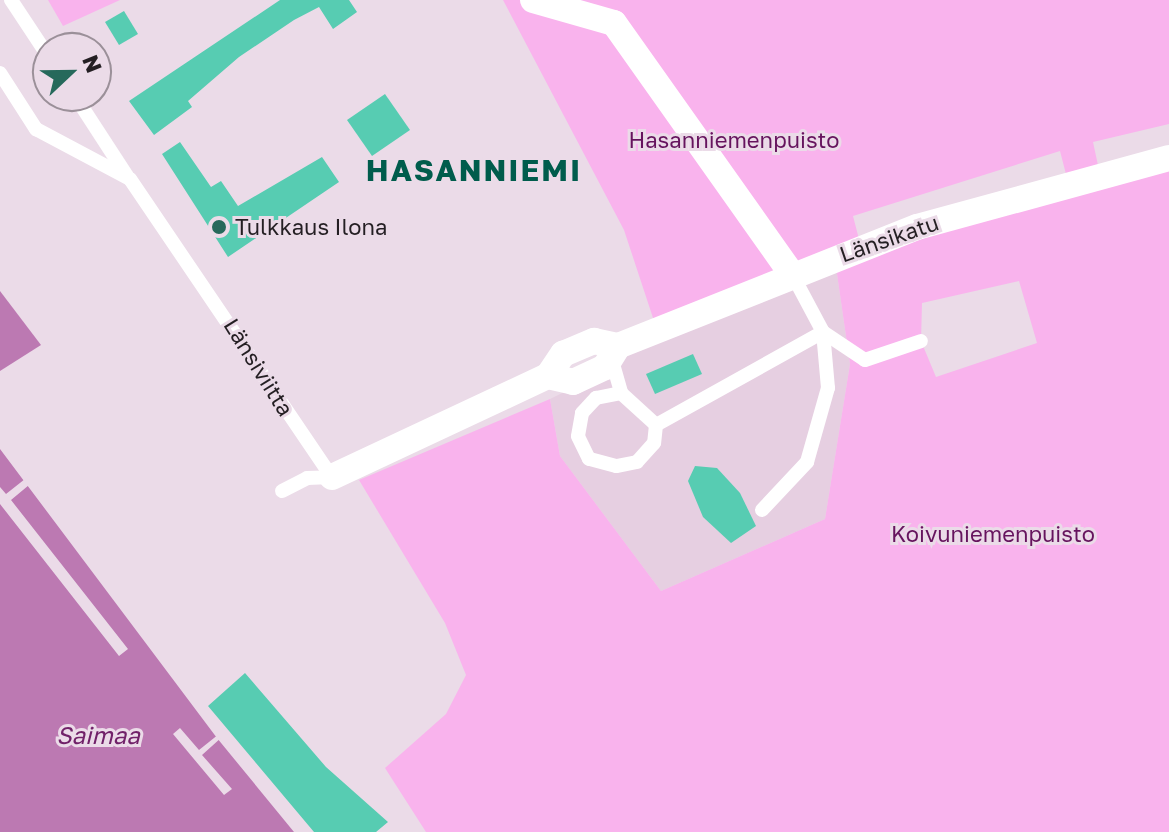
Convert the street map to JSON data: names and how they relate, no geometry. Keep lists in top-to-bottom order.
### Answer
{
  "streets": {
    "street": ["Länsikatu"],
    "lane": ["Länsiviitta"]
  },
  "crossings": [
    ["Länsikatu", "Länsiviitta"]
  ],
  "districts": ["HASANNIEMI"],
  "water": ["Saimaa"],
  "parks": ["Hasanniemenpuisto", "Koivuniemenpuisto"],
  "places": ["Tulkkaus Ilona"],
  "north": "right"
}
